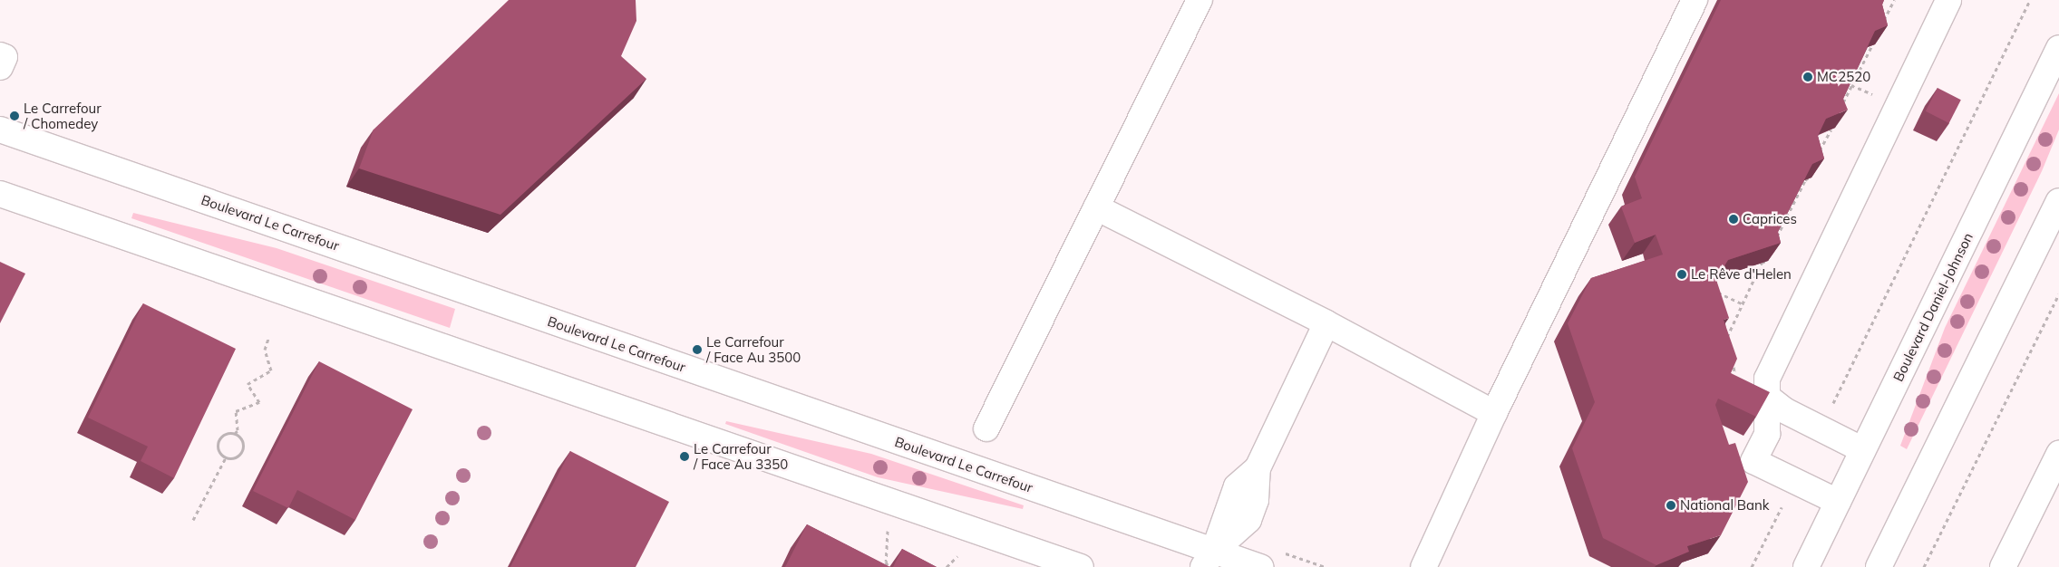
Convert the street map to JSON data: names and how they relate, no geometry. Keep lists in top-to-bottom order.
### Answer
{
  "streets": {
    "street": ["Boulevard Le Carrefour", "Boulevard Daniel-Johnson"]
  },
  "places": [
    "MC2520",
    "Le Carrefour / Chomedey",
    "Caprices",
    "Le Rêve d'Helen",
    "Le Carrefour / Face Au 3500",
    "Le Carrefour / Face Au 3350",
    "National Bank"
  ]
}
